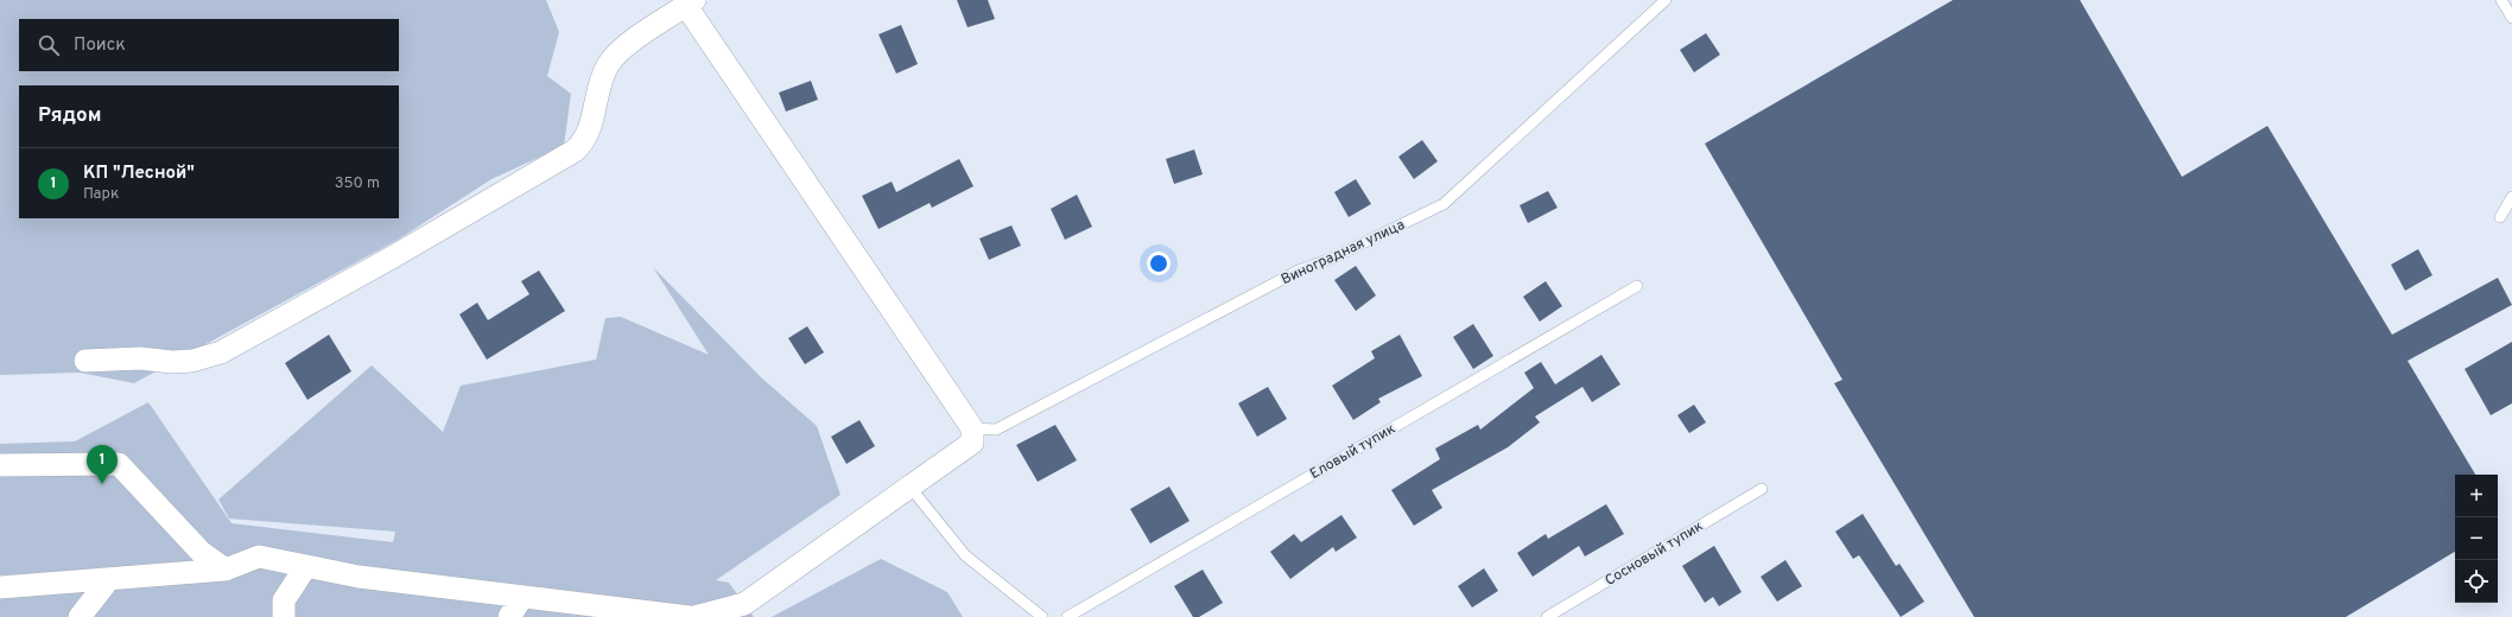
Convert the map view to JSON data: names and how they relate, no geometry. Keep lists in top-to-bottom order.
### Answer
{
  "streets": {
    "lane": ["Виноградная улица", "Еловый тупик", "Сосновый тупик"]
  },
  "page": {
    "search": "Поиск",
    "heading": "Рядом",
    "list": [
      {
        "mark": "1",
        "name": "КП \"Лесной\"",
        "note": "Парк",
        "value": "350 m"
      }
    ],
    "pins": "1",
    "map_buttons": ["+", "−"]
  }
}
